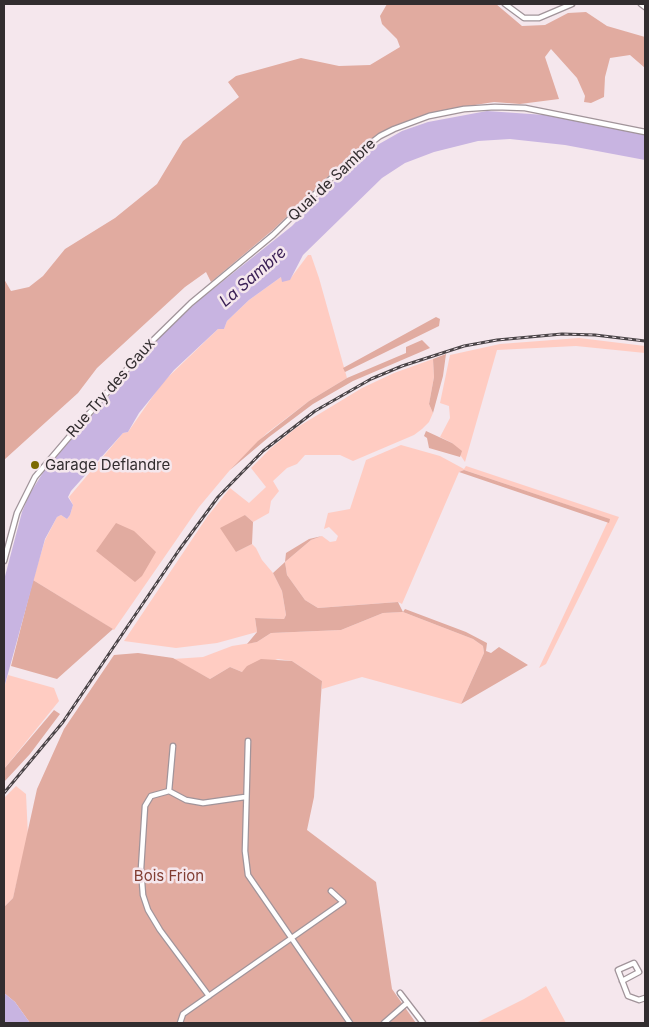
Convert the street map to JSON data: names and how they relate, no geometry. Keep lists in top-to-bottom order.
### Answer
{
  "streets": {
    "street": ["Quai de Sambre", "Rue Try des Gaux"]
  },
  "crossings": [
    ["Quai de Sambre", "Rue Try des Gaux"]
  ],
  "water": ["La Sambre"],
  "parks": ["Bois Frion"],
  "places": ["Garage Deflandre"]
}
